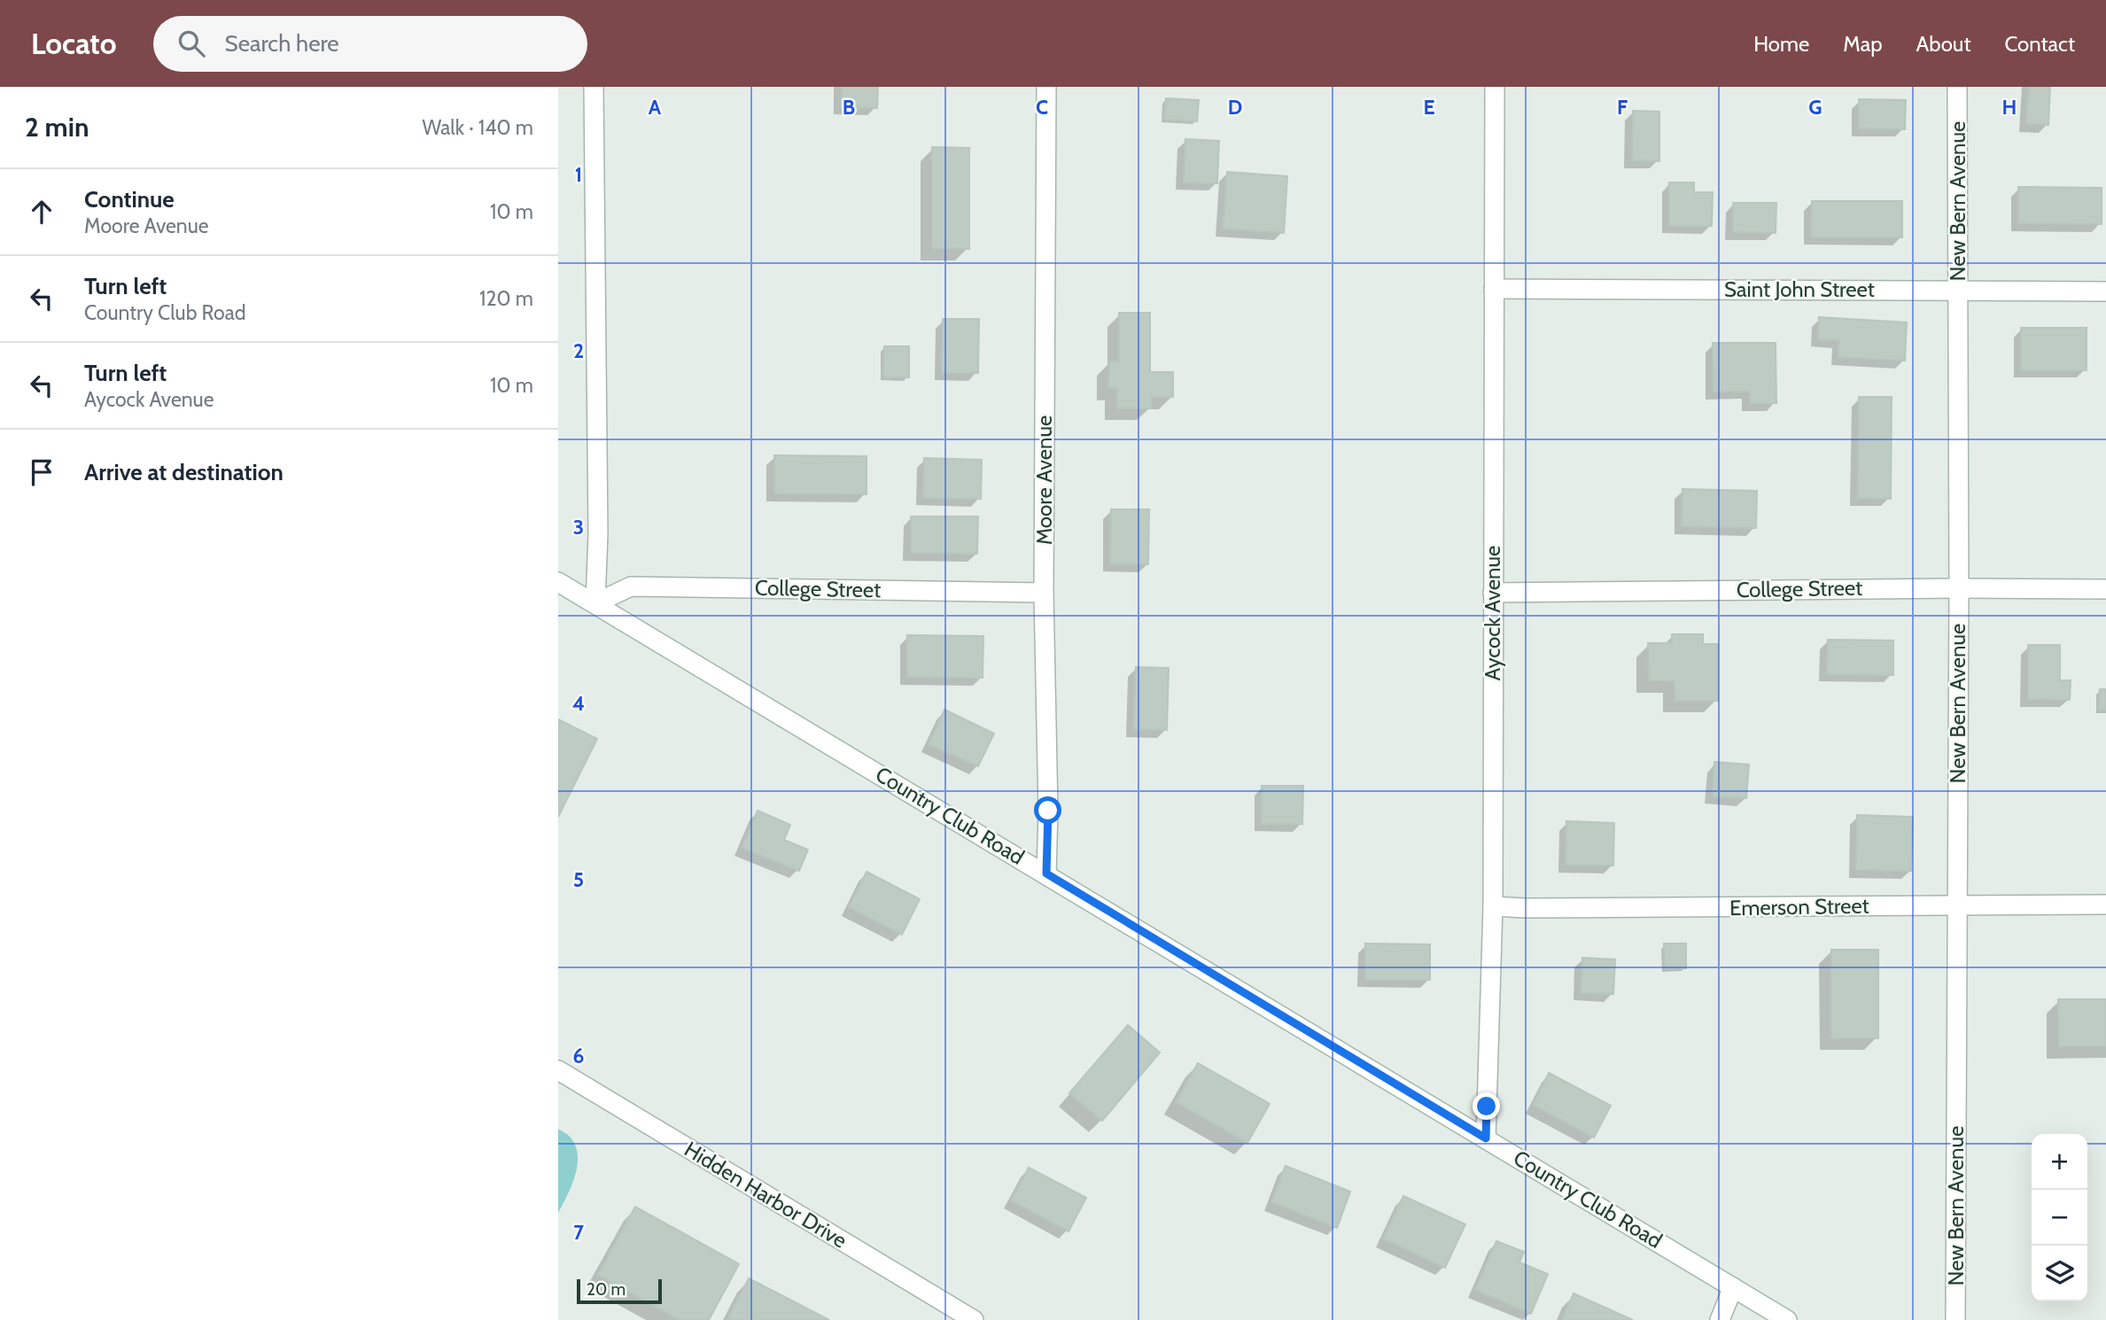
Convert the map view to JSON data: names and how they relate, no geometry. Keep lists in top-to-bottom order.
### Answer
{
  "streets": {
    "street": [
      "New Bern Avenue",
      "Saint John Street",
      "Moore Avenue",
      "College Street",
      "Aycock Avenue",
      "Country Club Road",
      "Emerson Street",
      "Hidden Harbor Drive"
    ]
  },
  "crossings": [
    ["New Bern Avenue", "Saint John Street"],
    ["New Bern Avenue", "College Street"],
    ["New Bern Avenue", "Emerson Street"],
    ["Saint John Street", "Aycock Avenue"],
    ["Moore Avenue", "College Street"],
    ["Moore Avenue", "Country Club Road"],
    ["College Street", "Aycock Avenue"],
    ["College Street", "Country Club Road"],
    ["Aycock Avenue", "Country Club Road"],
    ["Aycock Avenue", "Emerson Street"]
  ],
  "scale_bar": "20 m",
  "page": {
    "header": "Locato",
    "search": "Search here",
    "nav": [
      "Home",
      "Map",
      "About",
      "Contact"
    ],
    "heading": ["2 min", "Walk · 140 m"],
    "list": [
      ["Continue", "Moore Avenue", "10 m"],
      ["Turn left", "Country Club Road", "120 m"],
      ["Turn left", "Aycock Avenue", "10 m"],
      "Arrive at destination"
    ],
    "map_buttons": ["+", "−"],
    "scale": "20 m"
  },
  "grid": {
    "columns": [
      "A",
      "B",
      "C",
      "D",
      "E",
      "F",
      "G",
      "H"
    ],
    "rows": [
      "1",
      "2",
      "3",
      "4",
      "5",
      "6",
      "7"
    ]
  }
}
